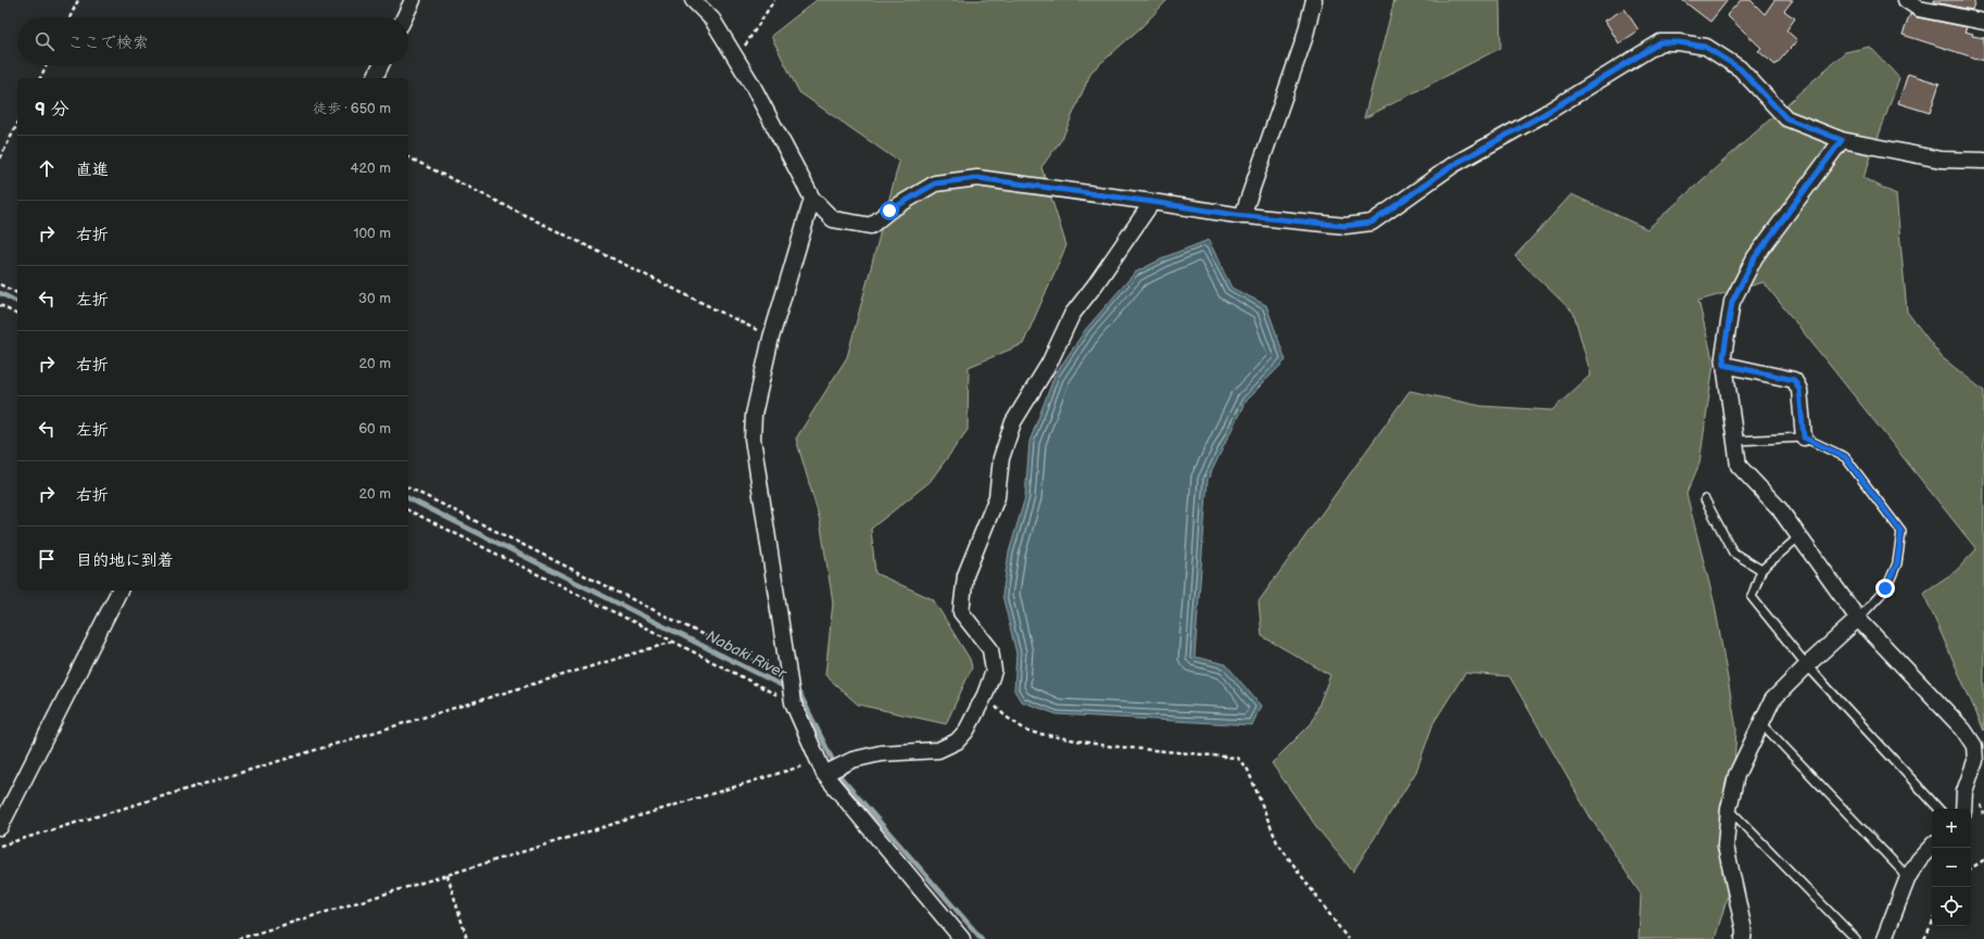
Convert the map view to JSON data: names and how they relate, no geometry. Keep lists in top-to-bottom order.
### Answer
{
  "water": ["Nabaki River"],
  "page": {
    "search": "ここで検索",
    "heading": ["9 分", "徒歩 · 650 m"],
    "list": [
      ["直進", "420 m"],
      ["右折", "100 m"],
      ["左折", "30 m"],
      ["右折", "20 m"],
      ["左折", "60 m"],
      ["右折", "20 m"],
      "目的地に到着"
    ],
    "map_buttons": ["+", "−"]
  }
}
